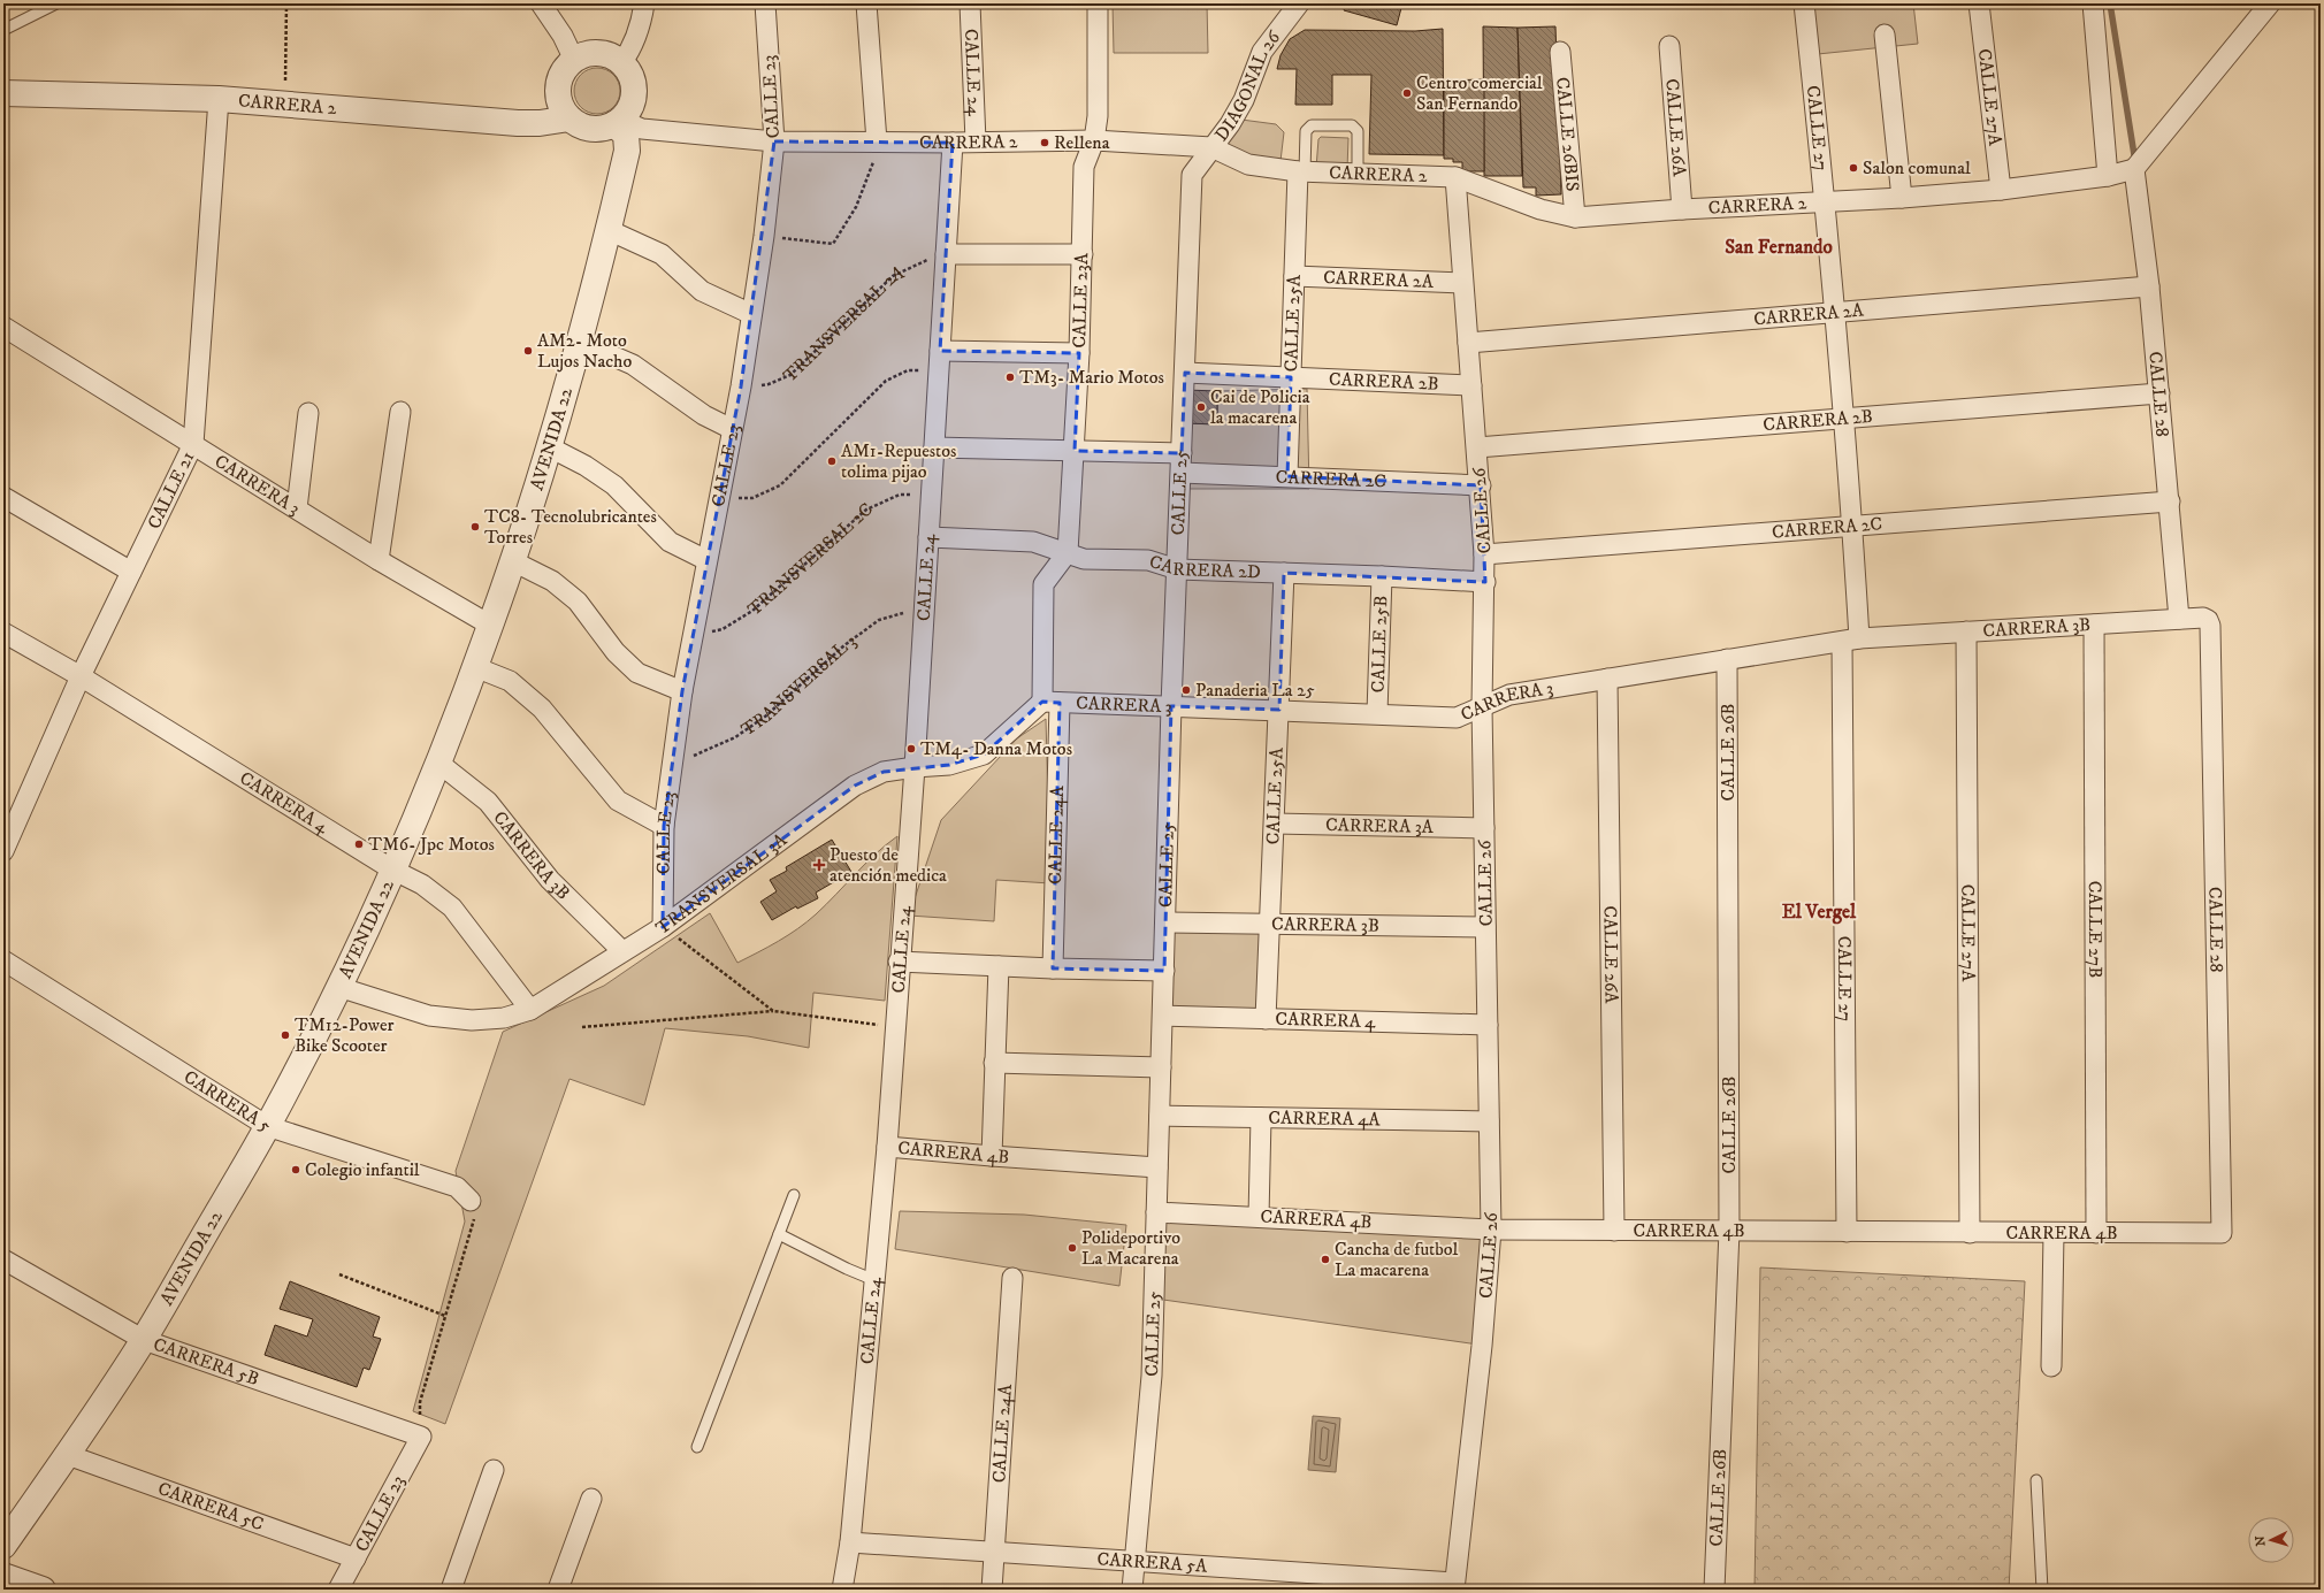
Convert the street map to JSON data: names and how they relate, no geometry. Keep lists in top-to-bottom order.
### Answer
{
  "streets": {
    "street": [
      "CALLE 24",
      "DIAGONAL 26",
      "CALLE 23",
      "CALLE 27A",
      "CARRERA 2",
      "CALLE 26A",
      "CALLE 27",
      "CALLE 26BIS",
      "CARRERA 2A",
      "CALLE 23A",
      "CALLE 25A",
      "CARRERA 2B",
      "CALLE 28",
      "AVENIDA 22",
      "CARRERA 2C",
      "CARRERA 3",
      "CALLE 21",
      "CALLE 25",
      "CALLE 26",
      "CARRERA 2D",
      "CARRERA 3B",
      "CALLE 25B",
      "CALLE 26B",
      "CARRERA 4",
      "CARRERA 3A",
      "CALLE 24A",
      "TRANSVERSAL 3A",
      "CALLE 27B",
      "CARRERA 5",
      "CARRERA 4A",
      "CARRERA 4B",
      "CARRERA 5B",
      "CARRERA 5C",
      "CARRERA 5A"
    ],
    "path": ["TRANSVERSAL 2A", "TRANSVERSAL 2C", "TRANSVERSAL 3"]
  },
  "crossings": [
    ["CALLE 24", "CARRERA 2"],
    ["CALLE 24", "TRANSVERSAL 2A"],
    ["CALLE 24", "TRANSVERSAL 2C"],
    ["CALLE 24", "CARRERA 2D"],
    ["CALLE 24", "TRANSVERSAL 3"],
    ["CALLE 24", "TRANSVERSAL 3A"],
    ["CALLE 24", "CARRERA 4B"],
    ["CALLE 24", "CARRERA 5A"],
    ["DIAGONAL 26", "CARRERA 2"],
    ["DIAGONAL 26", "CALLE 25"],
    ["CALLE 23", "CARRERA 2"],
    ["CALLE 23", "TRANSVERSAL 2A"],
    ["CALLE 23", "TRANSVERSAL 2C"],
    ["CALLE 23", "TRANSVERSAL 3"],
    ["CALLE 23", "TRANSVERSAL 3A"],
    ["CALLE 23", "CARRERA 5B"],
    ["CALLE 23", "CARRERA 5C"],
    ["CALLE 27A", "CARRERA 2"],
    ["CALLE 27A", "CARRERA 3B"],
    ["CALLE 27A", "CARRERA 4B"],
    ["CARRERA 2", "CALLE 26A"],
    ["CARRERA 2", "CALLE 27"],
    ["CARRERA 2", "CALLE 26BIS"],
    ["CARRERA 2", "CALLE 23A"],
    ["CARRERA 2", "CALLE 25A"],
    ["CARRERA 2", "CALLE 28"],
    ["CARRERA 2", "AVENIDA 22"],
    ["CARRERA 2", "CALLE 21"],
    ["CARRERA 2", "CALLE 25"],
    ["CARRERA 2", "CALLE 26"],
    ["CALLE 26A", "CARRERA 3"],
    ["CALLE 26A", "CARRERA 4B"],
    ["CALLE 27", "CARRERA 2A"],
    ["CALLE 27", "CARRERA 2B"],
    ["CALLE 27", "CARRERA 2C"],
    ["CALLE 27", "CARRERA 3"],
    ["CALLE 27", "CARRERA 3B"],
    ["CALLE 27", "CARRERA 4B"],
    ["CARRERA 2A", "CALLE 25A"],
    ["CARRERA 2A", "CALLE 28"],
    ["CARRERA 2A", "CALLE 26"],
    ["CALLE 23A", "CARRERA 2D"],
    ["CALLE 25A", "CARRERA 2B"],
    ["CALLE 25A", "CARRERA 2C"],
    ["CALLE 25A", "CARRERA 3"],
    ["CALLE 25A", "CARRERA 2D"],
    ["CALLE 25A", "CARRERA 3B"],
    ["CALLE 25A", "CARRERA 4"],
    ["CALLE 25A", "CARRERA 3A"],
    ["CARRERA 2B", "CALLE 28"],
    ["CARRERA 2B", "CALLE 25"],
    ["CARRERA 2B", "CALLE 26"],
    ["CALLE 28", "CARRERA 2C"],
    ["CALLE 28", "CARRERA 3B"],
    ["CALLE 28", "CARRERA 4B"],
    ["AVENIDA 22", "CARRERA 3"],
    ["AVENIDA 22", "CARRERA 3B"],
    ["AVENIDA 22", "CARRERA 4"],
    ["AVENIDA 22", "TRANSVERSAL 3A"],
    ["AVENIDA 22", "CARRERA 5"],
    ["AVENIDA 22", "CARRERA 5B"],
    ["AVENIDA 22", "CARRERA 5C"],
    ["CARRERA 2C", "CALLE 25"],
    ["CARRERA 2C", "CALLE 26"],
    ["CARRERA 3", "CALLE 21"],
    ["CARRERA 3", "CALLE 25"],
    ["CARRERA 3", "CALLE 26"],
    ["CARRERA 3", "CARRERA 3B"],
    ["CARRERA 3", "CALLE 25B"],
    ["CARRERA 3", "CALLE 26B"],
    ["CARRERA 3", "CALLE 24A"],
    ["CALLE 21", "CARRERA 4"],
    ["CALLE 25", "CARRERA 2D"],
    ["CALLE 25", "CARRERA 3B"],
    ["CALLE 25", "CARRERA 4"],
    ["CALLE 25", "CARRERA 4A"],
    ["CALLE 25", "CARRERA 4B"],
    ["CALLE 25", "CARRERA 5A"],
    ["CALLE 26", "CARRERA 2D"],
    ["CALLE 26", "CARRERA 3B"],
    ["CALLE 26", "CARRERA 4"],
    ["CALLE 26", "CARRERA 3A"],
    ["CALLE 26", "CARRERA 4A"],
    ["CALLE 26", "CARRERA 4B"],
    ["CALLE 26", "CARRERA 5A"],
    ["CARRERA 2D", "CALLE 25B"],
    ["CARRERA 3B", "TRANSVERSAL 3A"],
    ["CARRERA 3B", "CALLE 27B"],
    ["CALLE 26B", "CARRERA 4B"],
    ["CARRERA 4", "TRANSVERSAL 3A"],
    ["CALLE 24A", "CARRERA 5A"],
    ["CALLE 27B", "CARRERA 4B"]
  ],
  "districts": ["San Fernando", "El Vergel"],
  "places": {
    "other": [
      "Centro comercial San Fernando",
      "Rellena",
      "Salon comunal",
      "AM2- Moto Lujos Nacho",
      "TM3- Mario Motos",
      "Cai de Policia la macarena",
      "AM1-Repuestos tolima pijao",
      "TC8- Tecnolubricantes Torres",
      "Panaderia La 25",
      "TM4- Danna Motos",
      "TM6- Jpc Motos",
      "TM12-Power Bike Scooter",
      "Colegio infantil",
      "Polideportivo La Macarena",
      "Cancha de futbol La macarena"
    ],
    "health": ["Puesto de atención medica"]
  },
  "north": "left"
}
